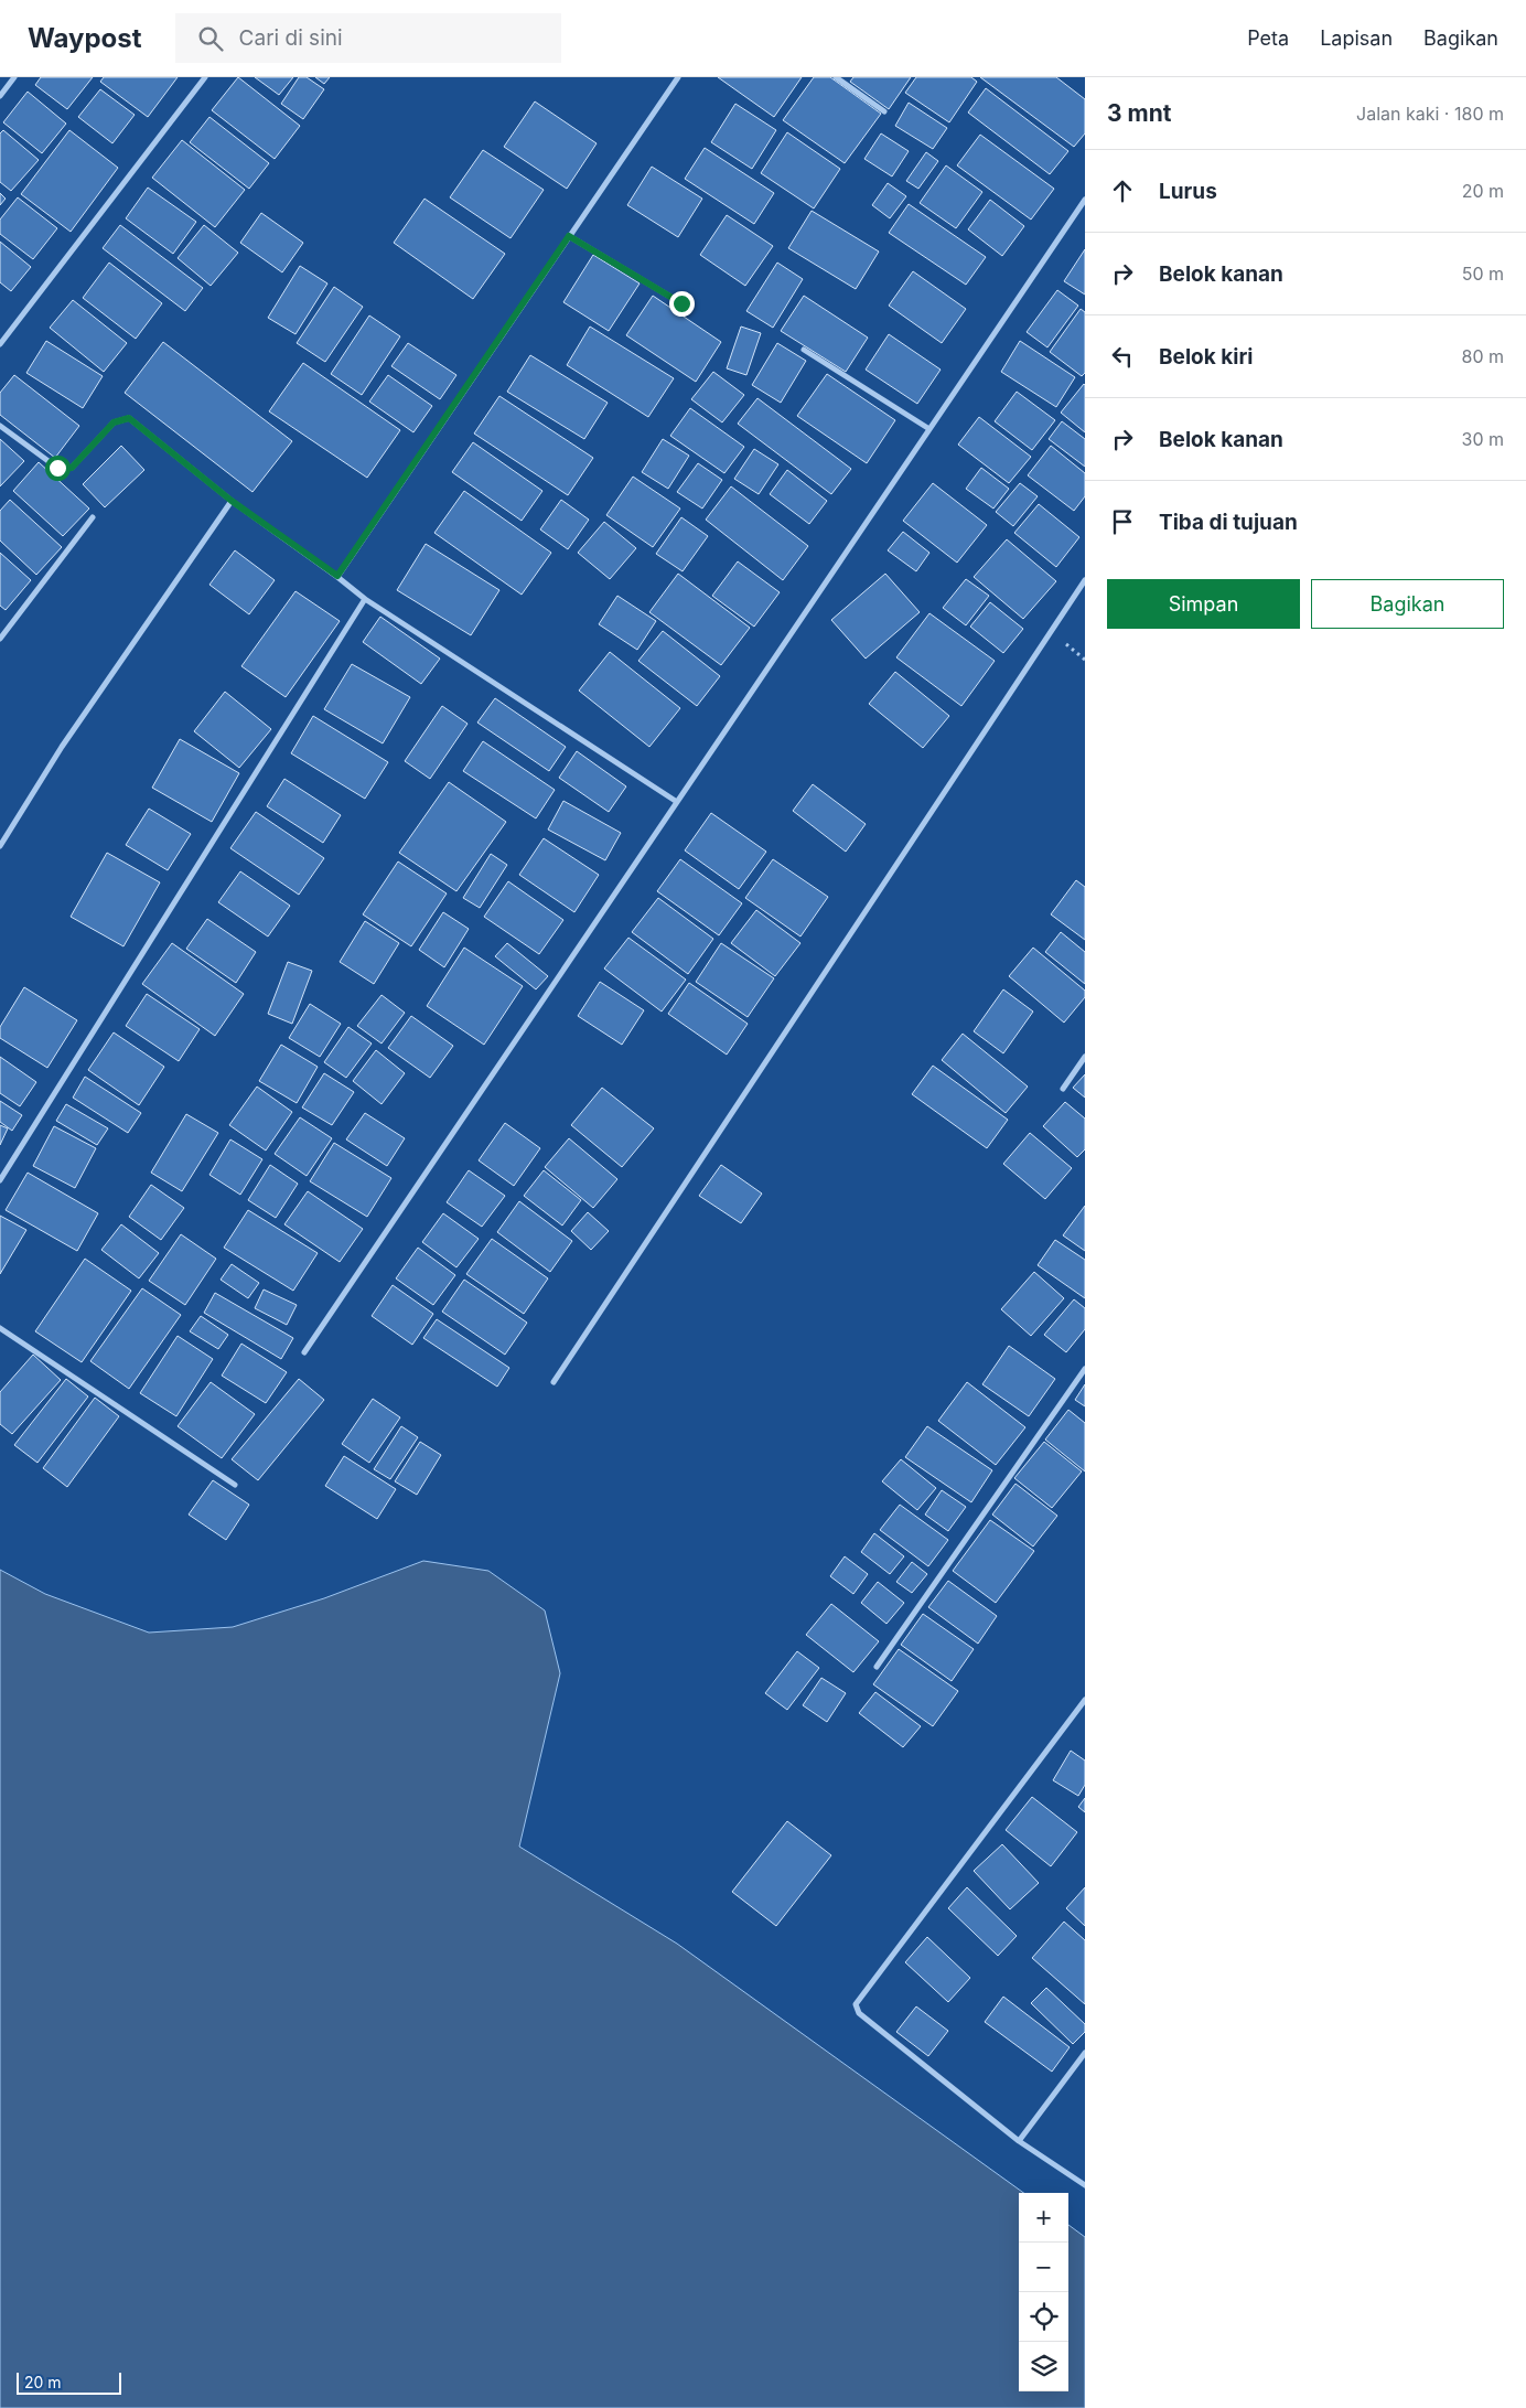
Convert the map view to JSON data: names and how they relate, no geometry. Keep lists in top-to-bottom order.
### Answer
{
  "scale_bar": "20 m",
  "page": {
    "header": "Waypost",
    "search": "Cari di sini",
    "nav": ["Peta", "Lapisan", "Bagikan"],
    "heading": ["3 mnt", "Jalan kaki · 180 m"],
    "list": [
      ["Lurus", "20 m"],
      ["Belok kanan", "50 m"],
      ["Belok kiri", "80 m"],
      ["Belok kanan", "30 m"],
      "Tiba di tujuan"
    ],
    "buttons": ["Simpan", "Bagikan"],
    "map_buttons": ["+", "−"],
    "scale": "20 m"
  }
}
